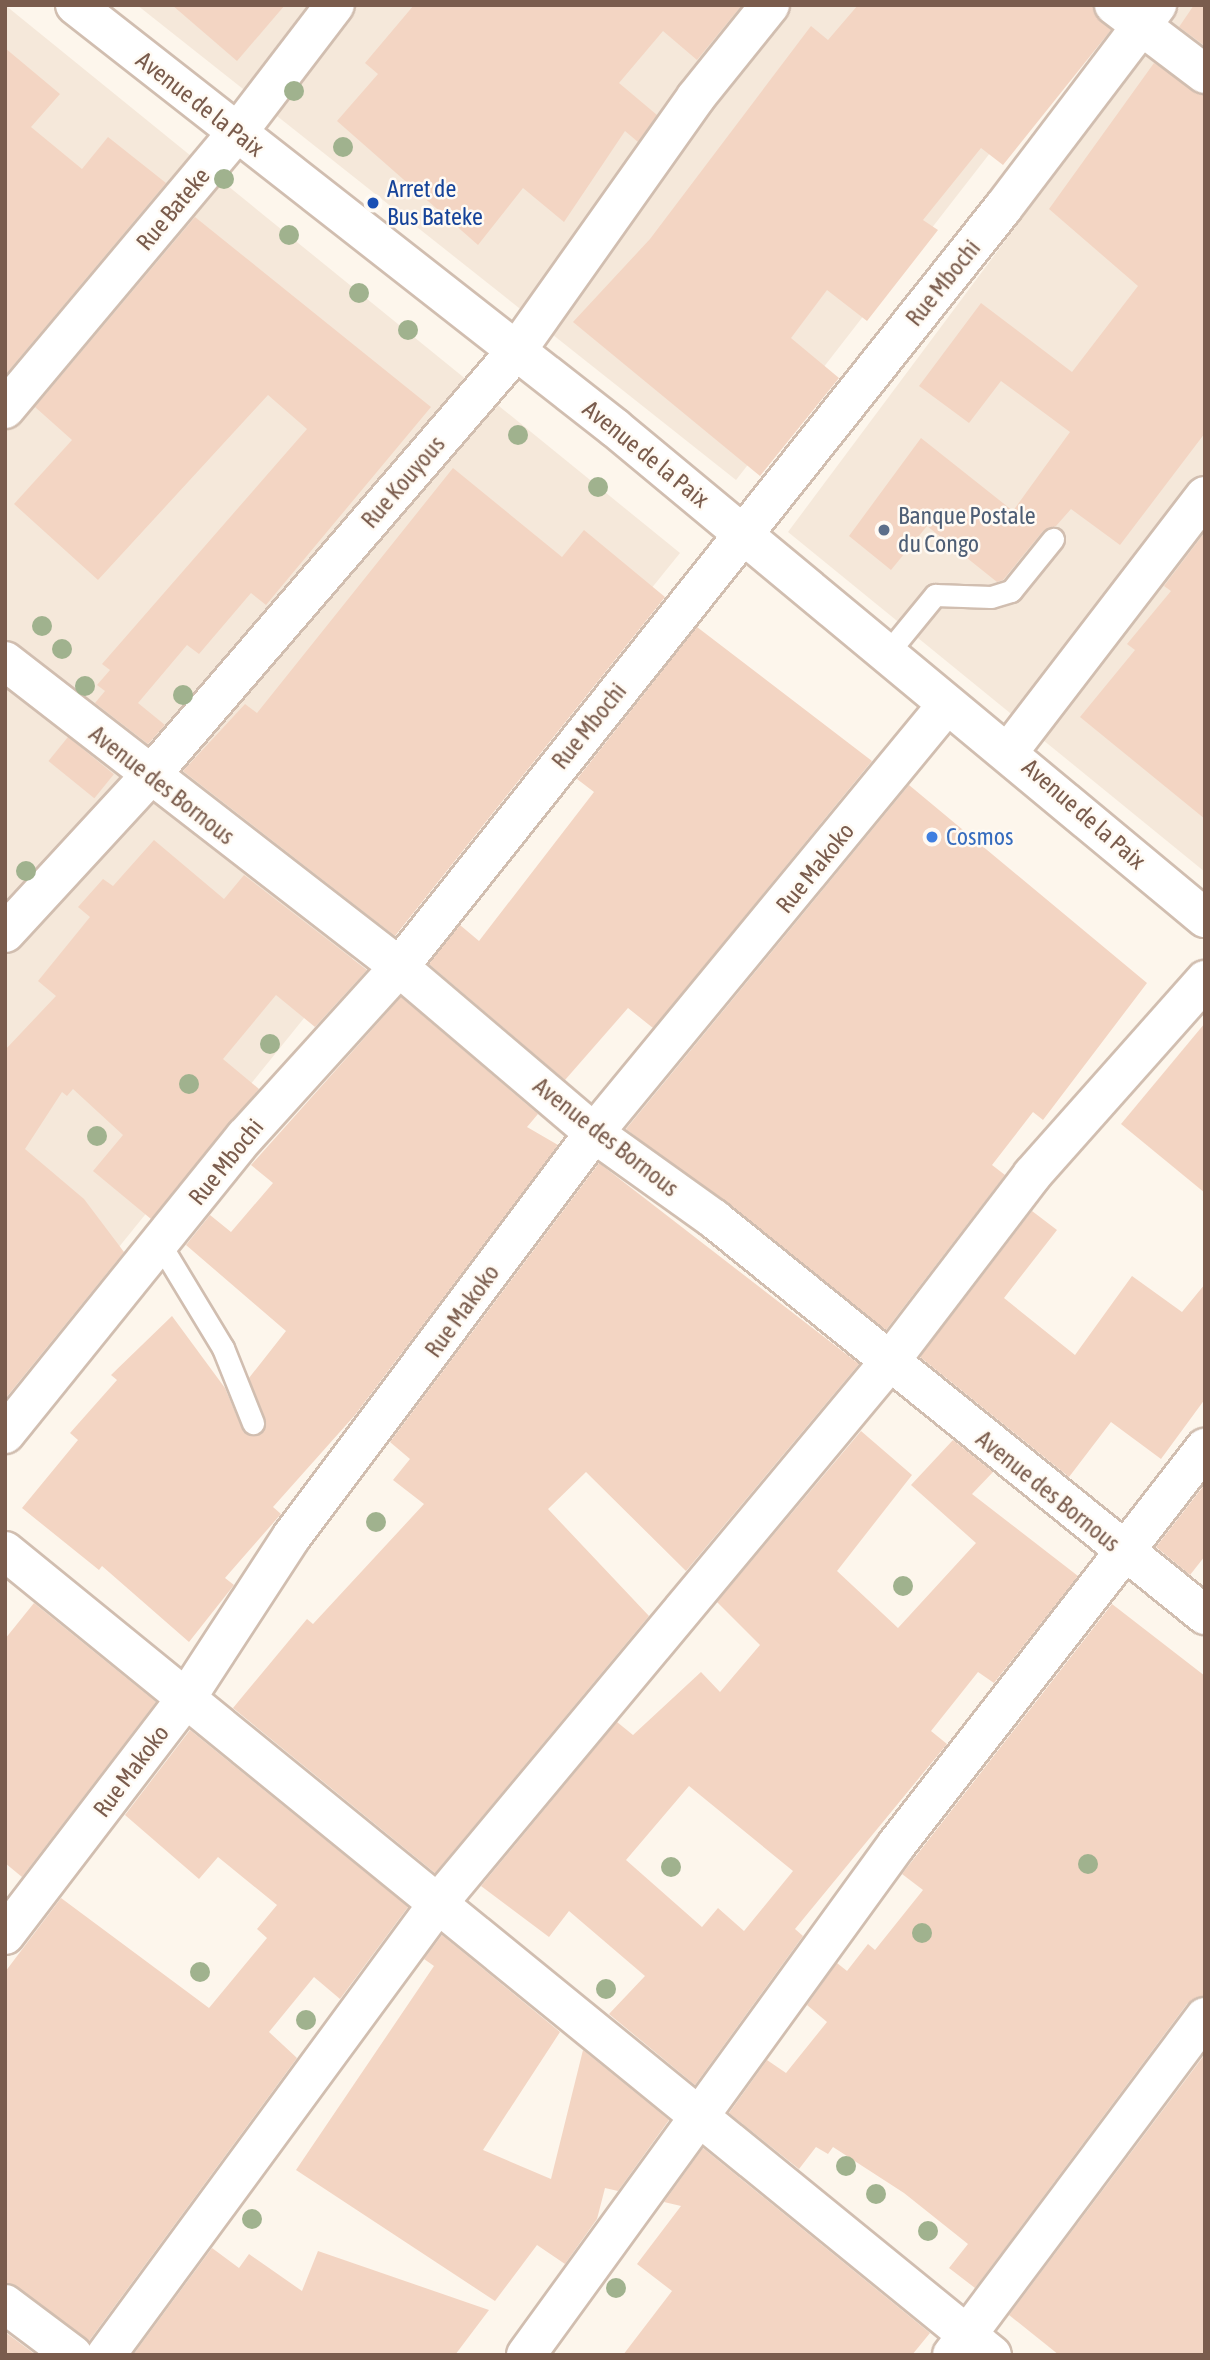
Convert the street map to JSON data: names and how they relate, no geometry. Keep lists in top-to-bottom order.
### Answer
{
  "streets": {
    "street": [
      "Avenue de la Paix",
      "Rue Bateke",
      "Rue Mbochi",
      "Rue Kouyous",
      "Avenue des Bornous",
      "Rue Makoko"
    ]
  },
  "crossings": [
    ["Avenue de la Paix", "Rue Bateke"],
    ["Avenue de la Paix", "Rue Mbochi"],
    ["Avenue de la Paix", "Rue Kouyous"],
    ["Avenue de la Paix", "Rue Makoko"],
    ["Rue Mbochi", "Avenue des Bornous"],
    ["Rue Kouyous", "Avenue des Bornous"],
    ["Avenue des Bornous", "Rue Makoko"]
  ],
  "places": ["Arret de Bus Bateke", "Banque Postale du Congo", "Cosmos"]
}
